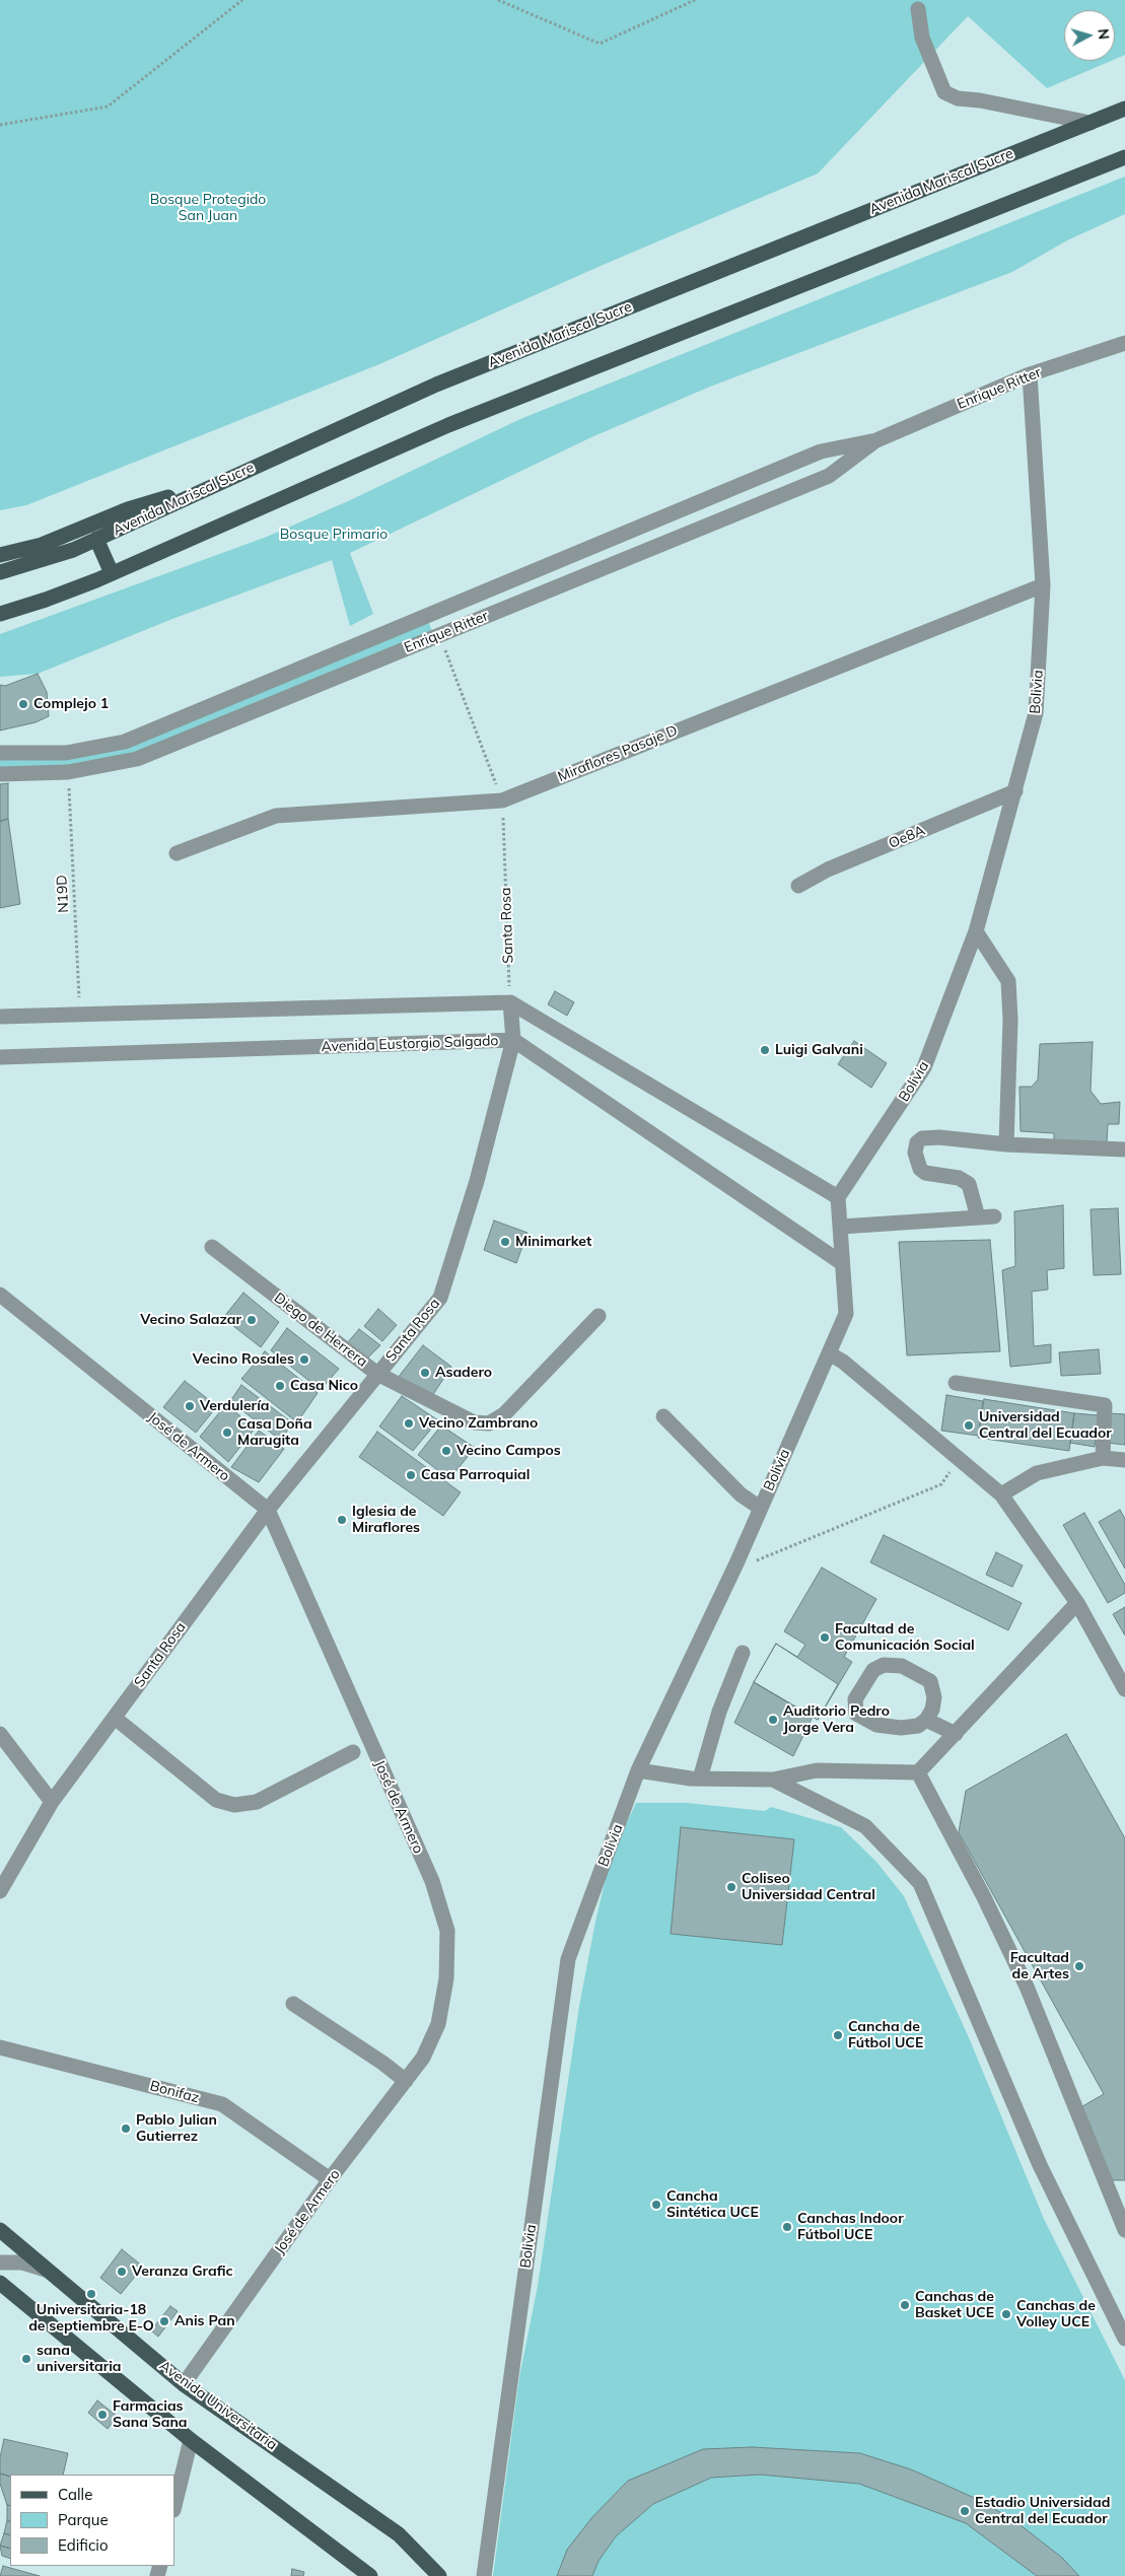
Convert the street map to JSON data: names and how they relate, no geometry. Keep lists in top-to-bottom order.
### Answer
{
  "streets": {
    "main road": ["Avenida Mariscal Sucre", "Avenida Universitaria"],
    "street": [
      "Enrique Ritter",
      "Bolivia",
      "Miraflores Pasaje D",
      "Oe8A",
      "Santa Rosa",
      "Avenida Eustorgio Salgado",
      "Diego de Herrera",
      "José de Armero",
      "Bonifaz"
    ],
    "path": ["N19D"]
  },
  "crossings": [
    ["Enrique Ritter", "Bolivia"],
    ["Enrique Ritter", "N19D"],
    ["Enrique Ritter", "Santa Rosa"],
    ["Bolivia", "Miraflores Pasaje D"],
    ["Bolivia", "Oe8A"],
    ["Bolivia", "Avenida Eustorgio Salgado"],
    ["Miraflores Pasaje D", "Santa Rosa"],
    ["Santa Rosa", "Avenida Eustorgio Salgado"],
    ["Santa Rosa", "Diego de Herrera"],
    ["Santa Rosa", "José de Armero"],
    ["José de Armero", "Bonifaz"],
    ["José de Armero", "Avenida Universitaria"]
  ],
  "parks": ["Bosque Protegido San Juan", "Bosque Primario"],
  "places": [
    "Complejo 1",
    "Luigi Galvani",
    "Minimarket",
    "Vecino Salazar",
    "Vecino Rosales",
    "Asadero",
    "Casa Nico",
    "Verdulería",
    "Vecino Zambrano",
    "Universidad Central del Ecuador",
    "Casa Doña Marugita",
    "Vecino Campos",
    "Casa Parroquial",
    "Iglesia de Miraflores",
    "Facultad de Comunicación Social",
    "Auditorio Pedro Jorge Vera",
    "Coliseo Universidad Central",
    "Facultad de Artes",
    "Cancha de Fútbol UCE",
    "Pablo Julian Gutierrez",
    "Cancha Sintética UCE",
    "Canchas Indoor Fútbol UCE",
    "Veranza Grafic",
    "Universitaria-18 de septiembre E-O",
    "Canchas de Basket UCE",
    "Canchas de Volley UCE",
    "Anis Pan",
    "sana universitaria",
    "Farmacias Sana Sana",
    "Estadio Universidad Central del Ecuador"
  ],
  "legend": ["Calle", "Parque", "Edificio"],
  "north": "right"
}
